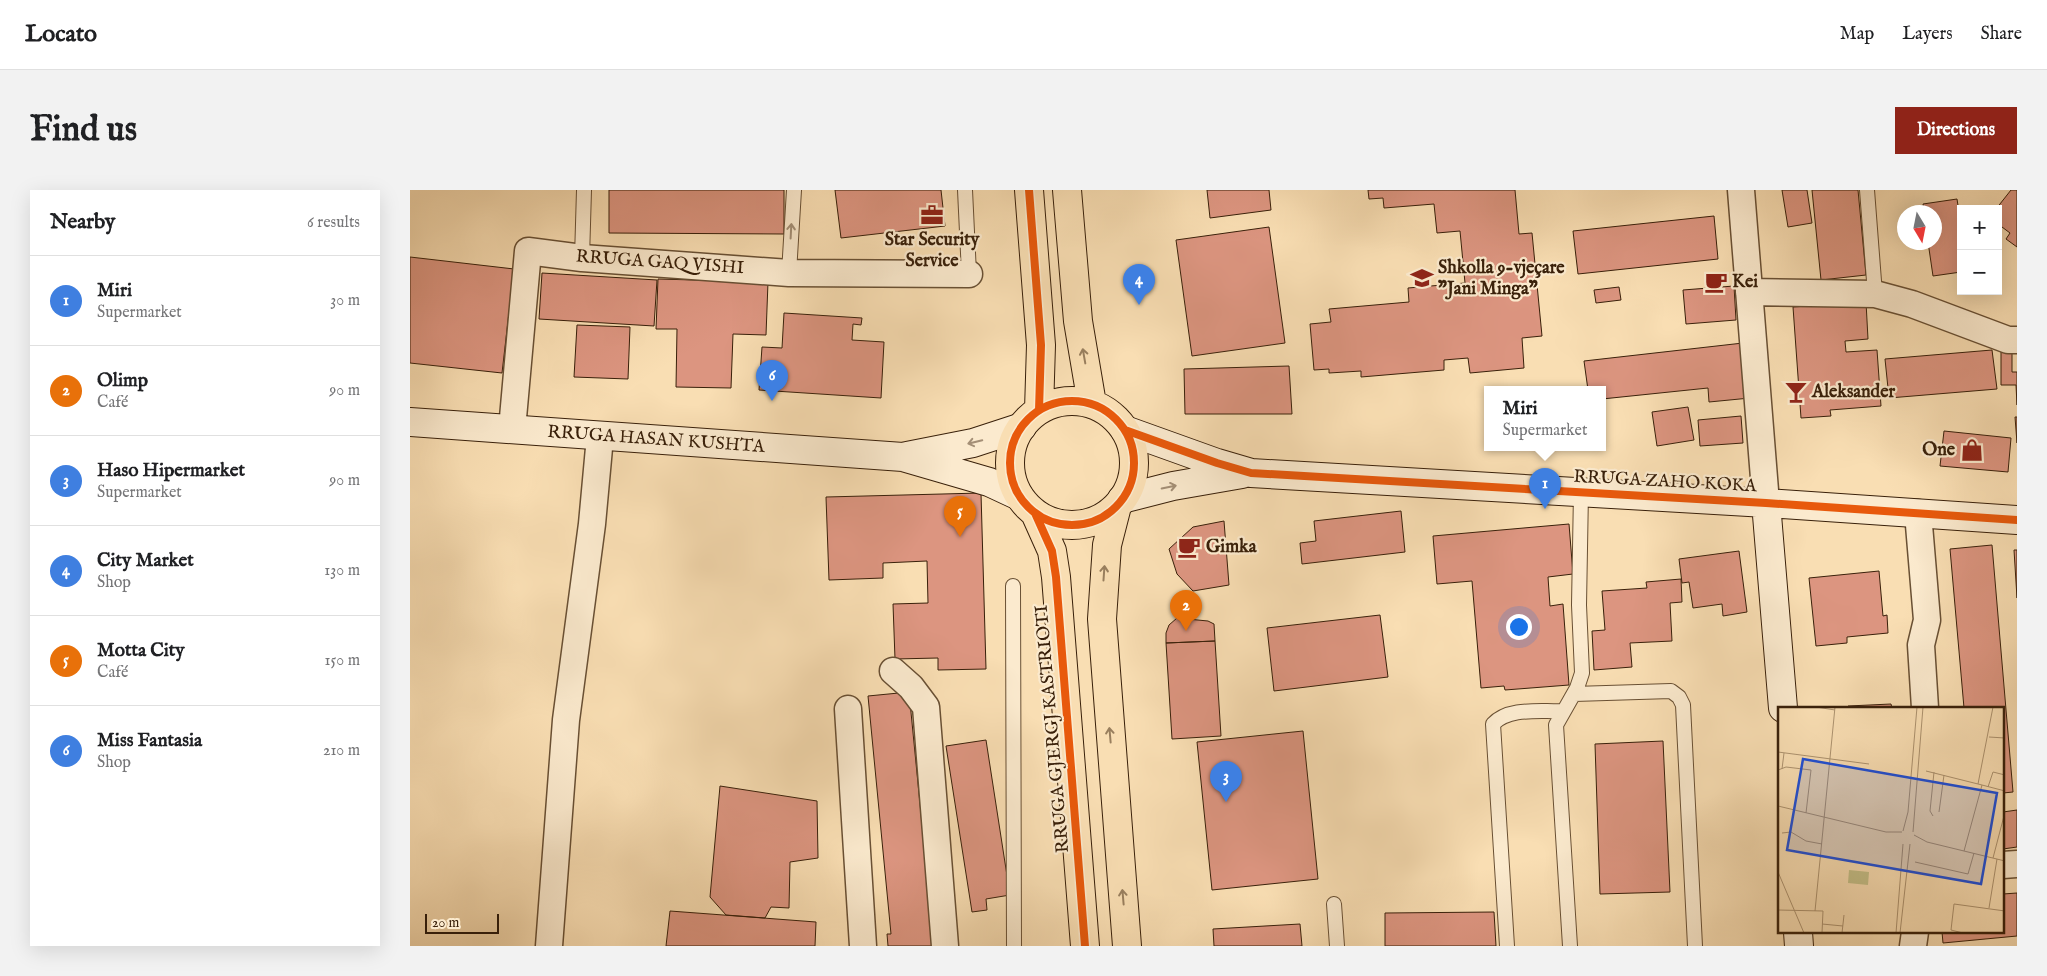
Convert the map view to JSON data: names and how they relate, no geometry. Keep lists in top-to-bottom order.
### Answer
{
  "streets": {
    "main road": ["RRUGA GJERGJ KASTRIOTI"],
    "street": ["RRUGA GAQ VISHI", "RRUGA HASAN KUSHTA", "RRUGA ZAHO KOKA"]
  },
  "crossings": [
    ["RRUGA GAQ VISHI", "RRUGA HASAN KUSHTA"]
  ],
  "places": {
    "office": ["Star Security Service"],
    "school or university": ["Shkolla 9-vjeçare \"Jani Minga\""],
    "cafe": ["Kei", "Gimka"],
    "bar": ["Aleksander"],
    "shop": ["One"]
  },
  "scale_bar": "20 m",
  "north": "bottom",
  "page": {
    "header": "Locato",
    "nav": ["Map", "Layers", "Share"],
    "buttons": "Directions",
    "title": "Find us",
    "heading": ["Nearby", "6 results"],
    "map_buttons": ["+", "−"],
    "list": [
      {
        "mark": "1",
        "name": "Miri",
        "note": "Supermarket",
        "value": "30 m"
      },
      {
        "mark": "2",
        "name": "Olimp",
        "note": "Café",
        "value": "90 m"
      },
      {
        "mark": "3",
        "name": "Haso Hipermarket",
        "note": "Supermarket",
        "value": "90 m"
      },
      {
        "mark": "4",
        "name": "City Market",
        "note": "Shop",
        "value": "130 m"
      },
      {
        "mark": "5",
        "name": "Motta City",
        "note": "Café",
        "value": "150 m"
      },
      {
        "mark": "6",
        "name": "Miss Fantasia",
        "note": "Shop",
        "value": "210 m"
      }
    ],
    "pins": [
      "4",
      "6",
      "1",
      "5",
      "2",
      "3"
    ],
    "popup": ["Miri", "Supermarket"],
    "scale": "20 m"
  }
}
